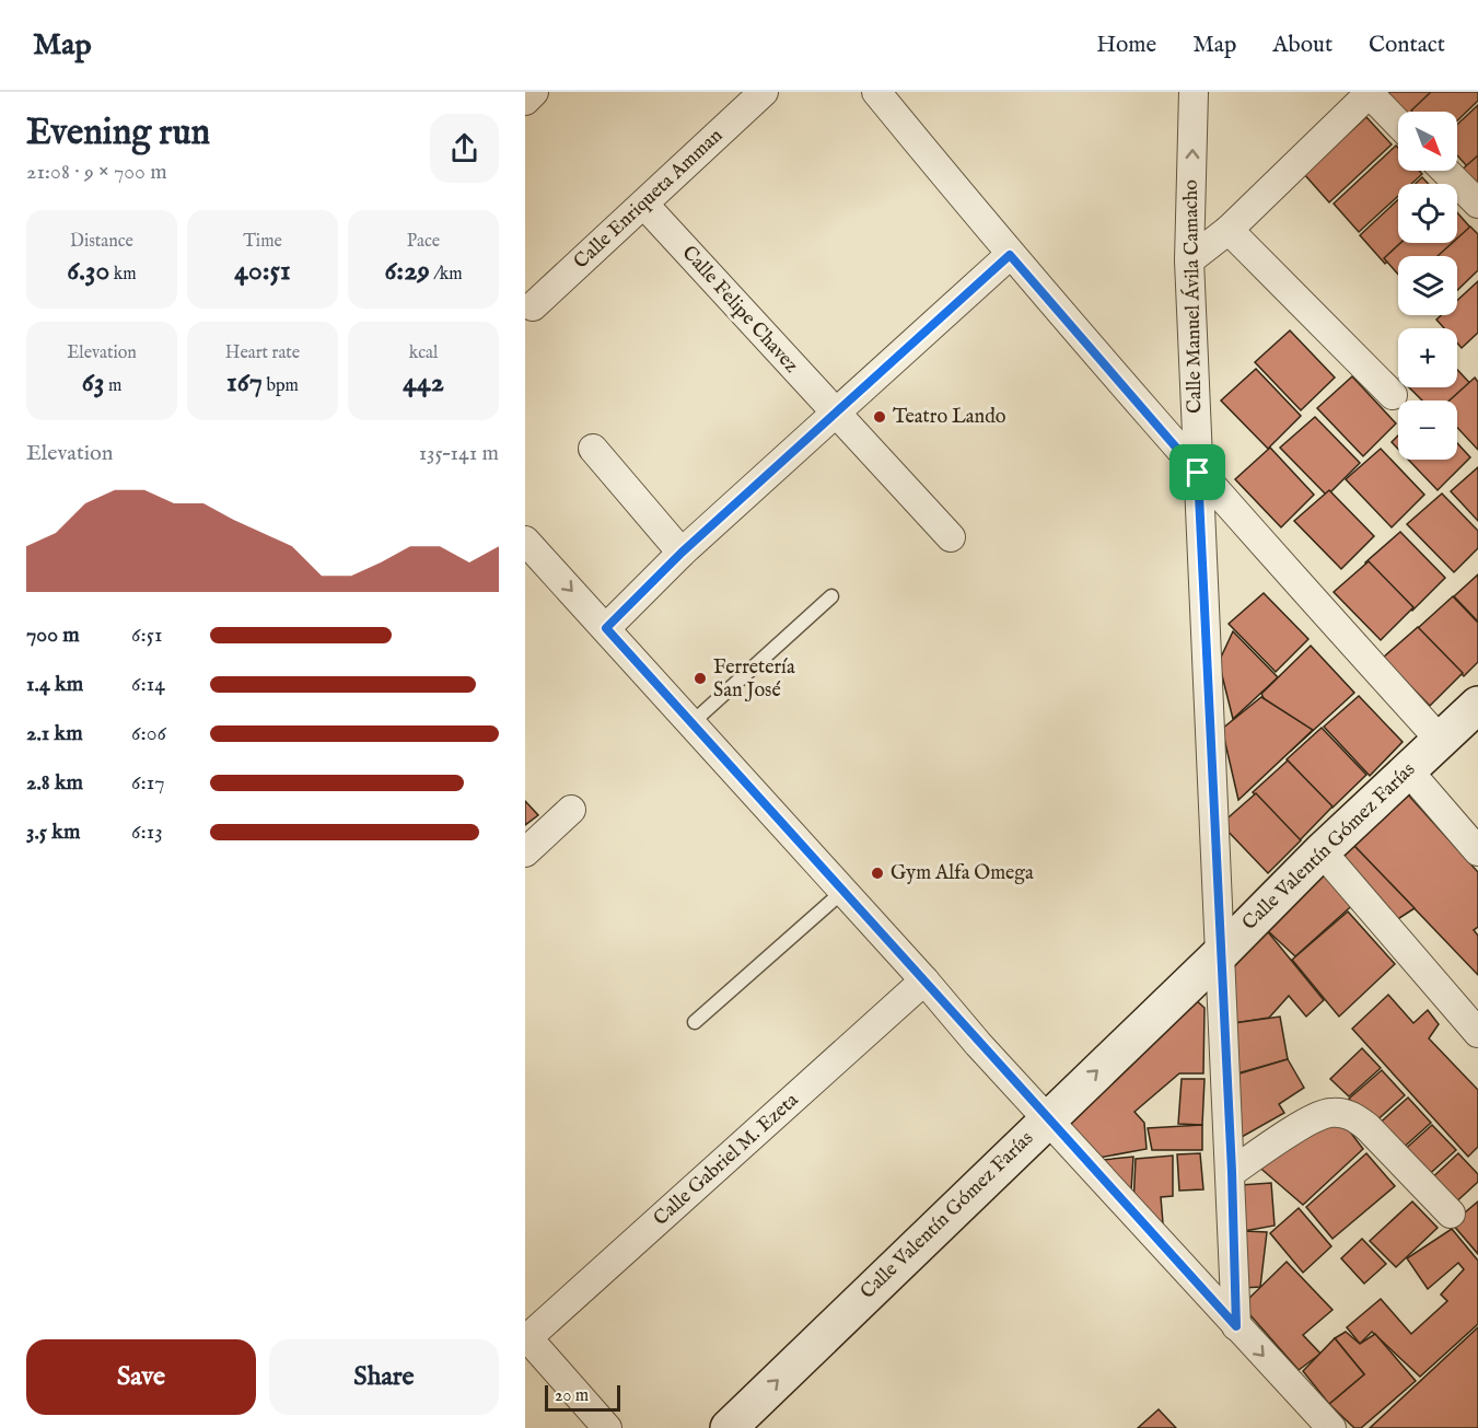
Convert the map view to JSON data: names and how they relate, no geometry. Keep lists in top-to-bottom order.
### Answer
{
  "streets": {
    "main road": ["Calle Valentín Gómez Farías"],
    "street": [
      "Calle Enriqueta Amman",
      "Calle Manuel Ávila Camacho",
      "Calle Felipe Chavez",
      "Calle Gabriel M. Ezeta"
    ]
  },
  "crossings": [
    ["Calle Enriqueta Amman", "Calle Felipe Chavez"],
    ["Calle Manuel Ávila Camacho", "Calle Valentín Gómez Farías"]
  ],
  "one_way": ["Calle Valentín Gómez Farías"],
  "places": ["Teatro Lando", "Ferretería San José", "Gym Alfa Omega"],
  "scale_bar": "20 m",
  "north": "bottom right",
  "page": {
    "header": "Map",
    "nav": [
      "Home",
      "Map",
      "About",
      "Contact"
    ],
    "heading": ["Evening run", "21:08 · 9 × 700 m"],
    "map_buttons": ["+", "−"],
    "stats": [
      ["Distance", "6.30 km"],
      ["Time", "40:51"],
      ["Pace", "6:29 /km"],
      ["Elevation", "63 m"],
      ["Heart rate", "167 bpm"],
      ["kcal", "442"]
    ],
    "chart": ["Elevation", "135–141 m"],
    "list": [
      {
        "name": "700 m",
        "note": "6:51"
      },
      {
        "name": "1.4 km",
        "note": "6:14"
      },
      {
        "name": "2.1 km",
        "note": "6:06"
      },
      {
        "name": "2.8 km",
        "note": "6:17"
      },
      {
        "name": "3.5 km",
        "note": "6:13"
      }
    ],
    "buttons": ["Save", "Share"],
    "scale": "20 m"
  }
}
